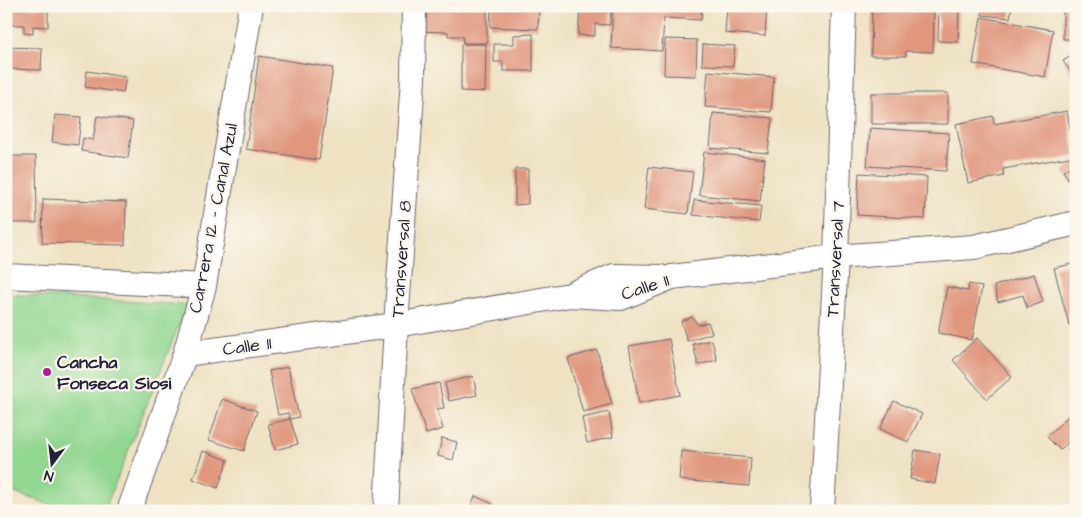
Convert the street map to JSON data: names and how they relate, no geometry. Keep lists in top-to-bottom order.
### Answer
{
  "streets": {
    "street": [
      "Carrera 12 - Canal Azul",
      "Transversal 8",
      "Transversal 7",
      "Calle 11"
    ]
  },
  "crossings": [
    ["Carrera 12 - Canal Azul", "Calle 11"],
    ["Transversal 8", "Calle 11"],
    ["Transversal 7", "Calle 11"]
  ],
  "places": ["Cancha Fonseca Siosi"],
  "north": "bottom"
}
